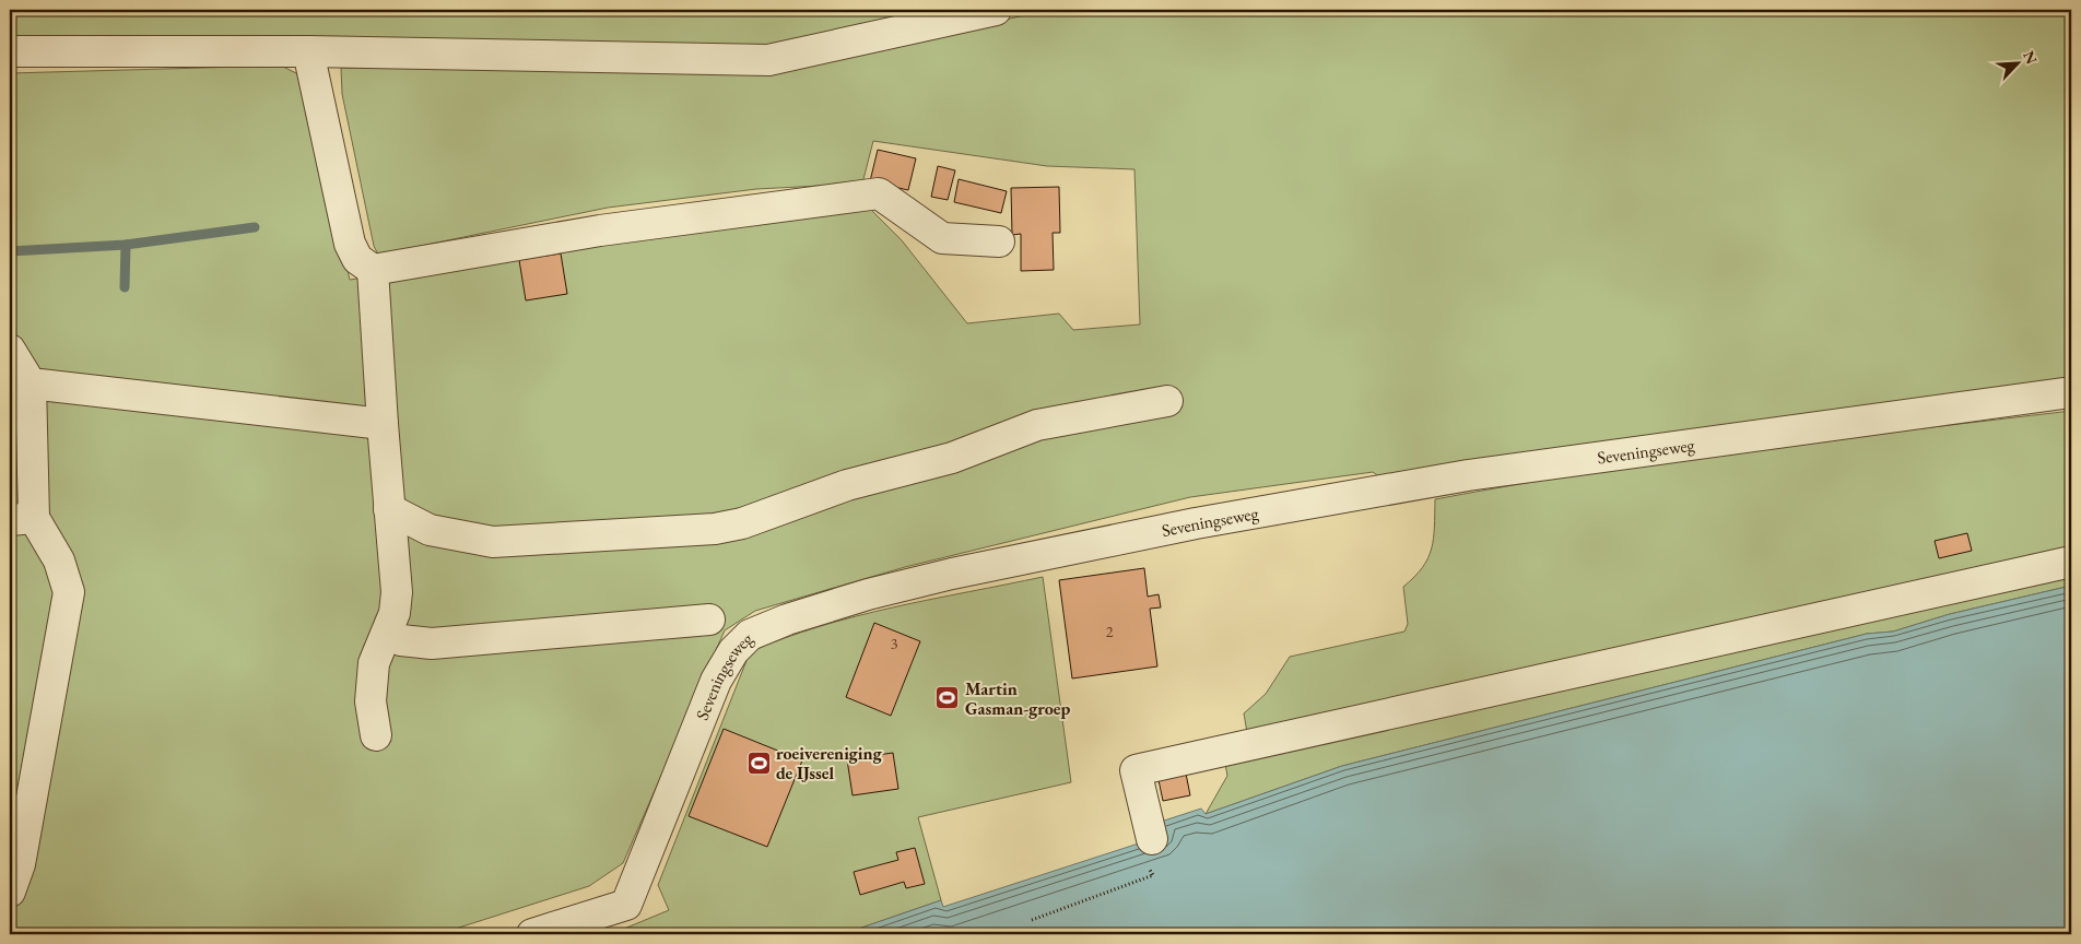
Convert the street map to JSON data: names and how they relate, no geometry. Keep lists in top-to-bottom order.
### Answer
{
  "streets": {
    "street": ["Seveningseweg"]
  },
  "places": {
    "sports": ["Martin Gasman-groep", "roeivereniging de IJssel"]
  },
  "house_numbers": ["2", "3"],
  "north": "top right"
}
